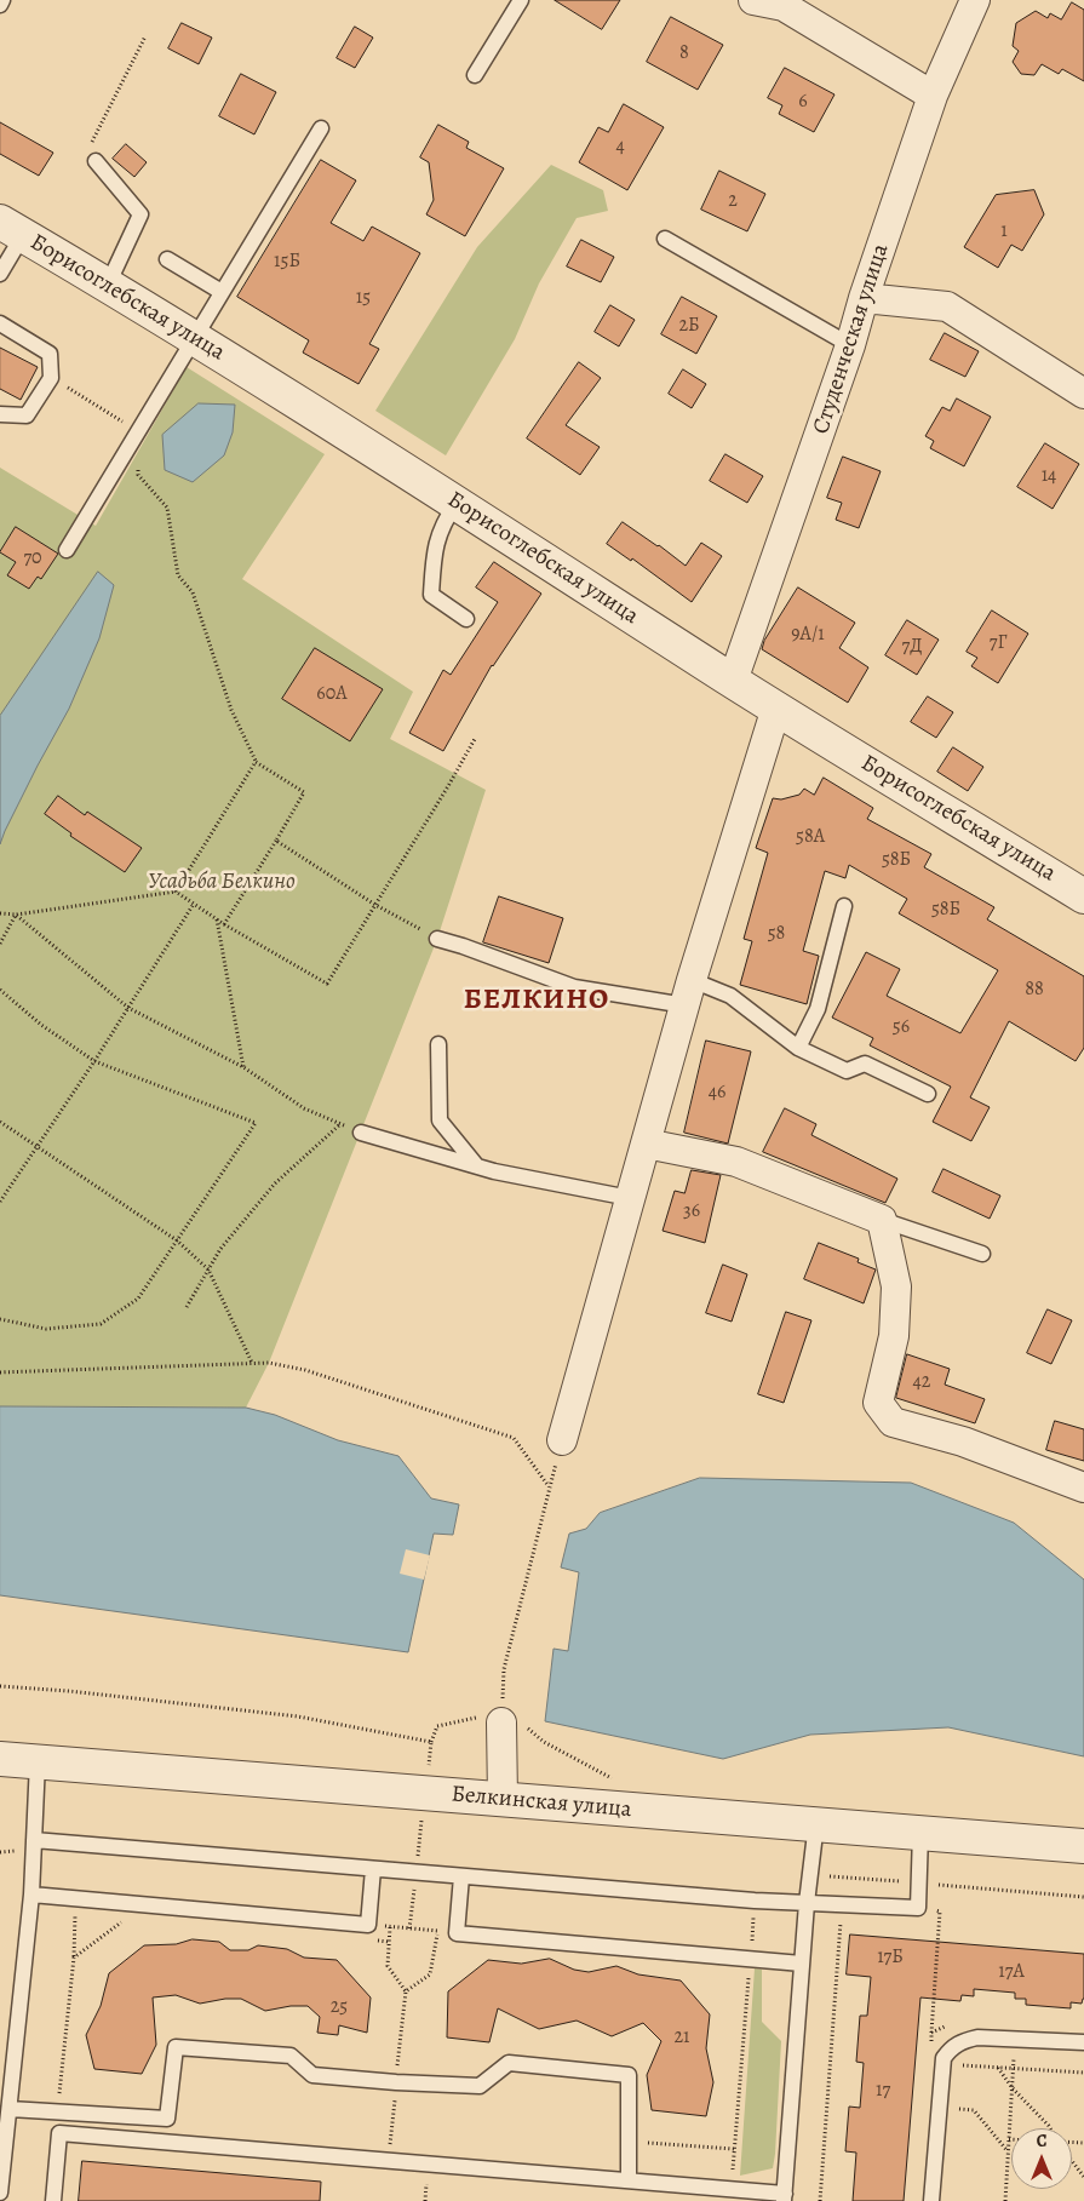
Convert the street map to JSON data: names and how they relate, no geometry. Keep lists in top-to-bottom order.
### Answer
{
  "streets": {
    "street": ["Борисоглебская улица", "Студенческая улица", "Белкинская улица"]
  },
  "crossings": [
    ["Борисоглебская улица", "Студенческая улица"]
  ],
  "districts": ["БЕЛКИНО"],
  "parks": ["Усадьба Белкино"],
  "house_numbers": [
    "8",
    "6",
    "4",
    "2",
    "1",
    "15Б",
    "15",
    "2Б",
    "14",
    "70",
    "9А/1",
    "7Г",
    "7Д",
    "60А",
    "58А",
    "58Б",
    "58Б",
    "58",
    "88",
    "56",
    "46",
    "36",
    "42",
    "17Б",
    "17А",
    "25",
    "21",
    "17"
  ],
  "north": "top"
}
